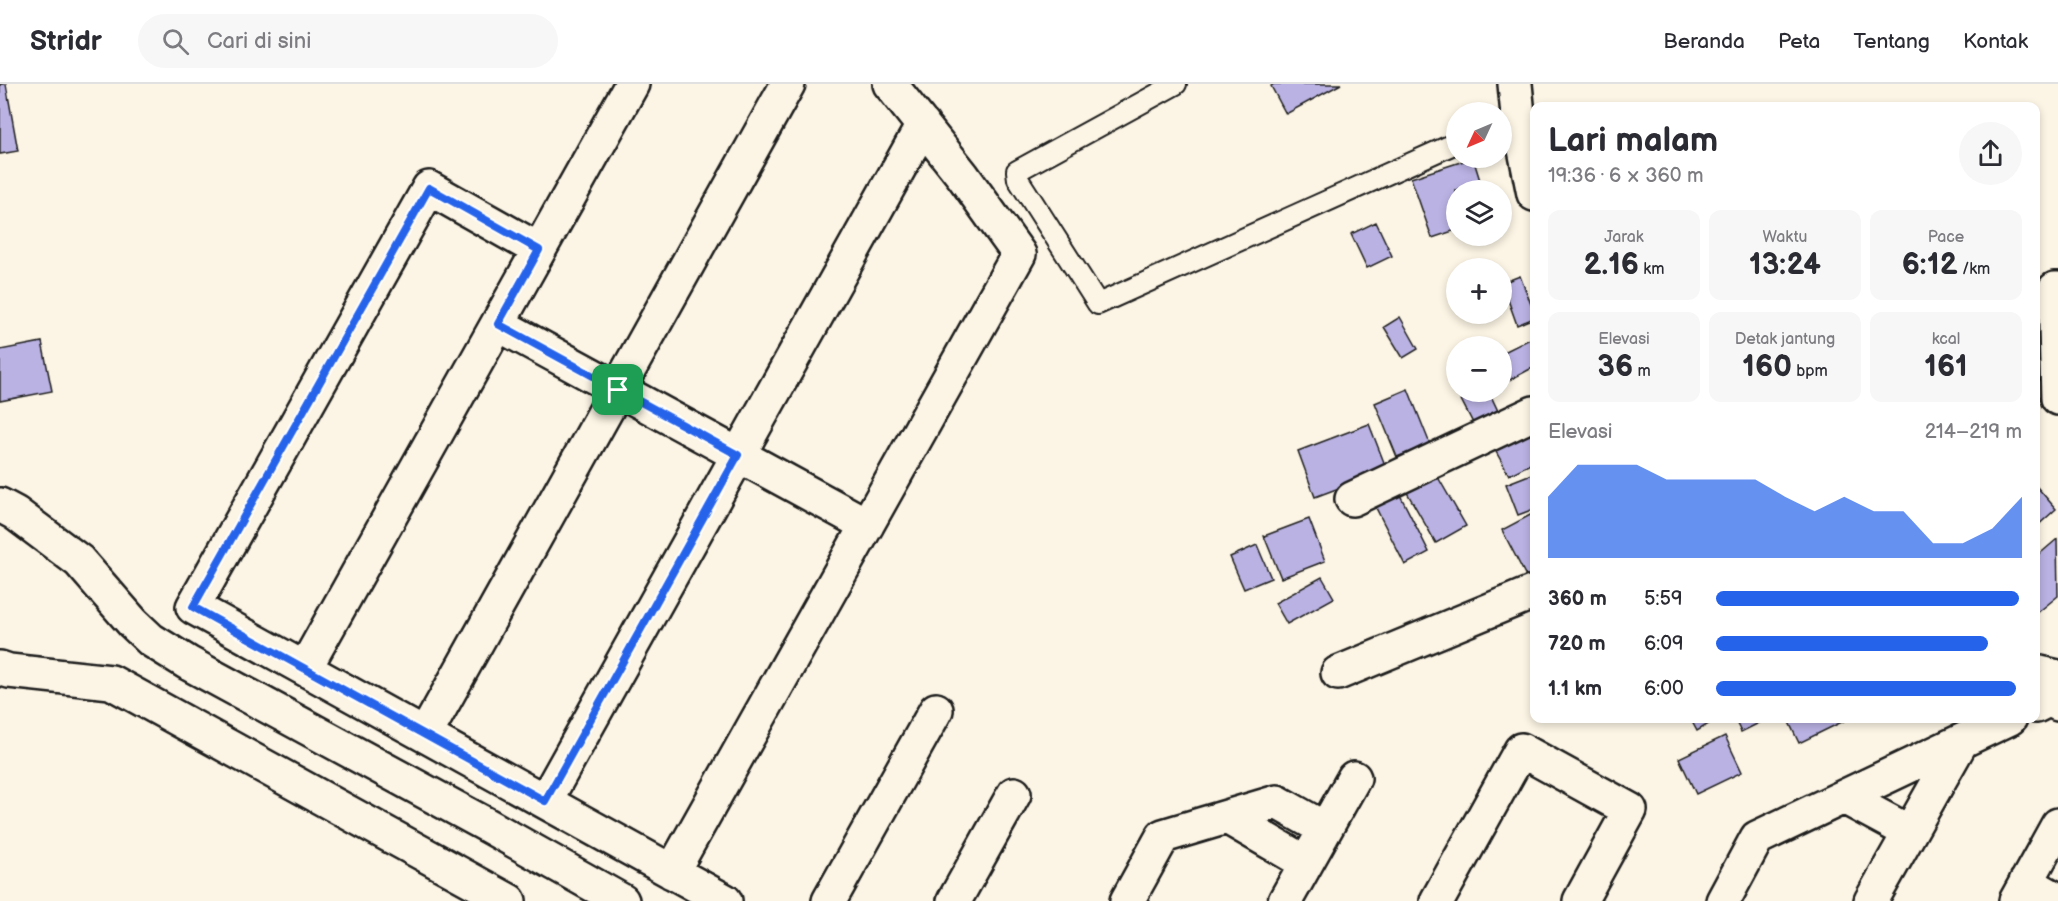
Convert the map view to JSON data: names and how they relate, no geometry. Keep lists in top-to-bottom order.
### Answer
{
  "north": "bottom left",
  "page": {
    "header": "Stridr",
    "search": "Cari di sini",
    "nav": [
      "Beranda",
      "Peta",
      "Tentang",
      "Kontak"
    ],
    "map_buttons": ["+", "−"],
    "heading": ["Lari malam", "19:36 · 6 × 360 m"],
    "stats": [
      ["Jarak", "2.16 km"],
      ["Waktu", "13:24"],
      ["Pace", "6:12 /km"],
      ["Elevasi", "36 m"],
      ["Detak jantung", "160 bpm"],
      ["kcal", "161"]
    ],
    "chart": ["Elevasi", "214–219 m"],
    "list": [
      {
        "name": "360 m",
        "note": "5:59"
      },
      {
        "name": "720 m",
        "note": "6:09"
      },
      {
        "name": "1.1 km",
        "note": "6:00"
      }
    ]
  }
}
